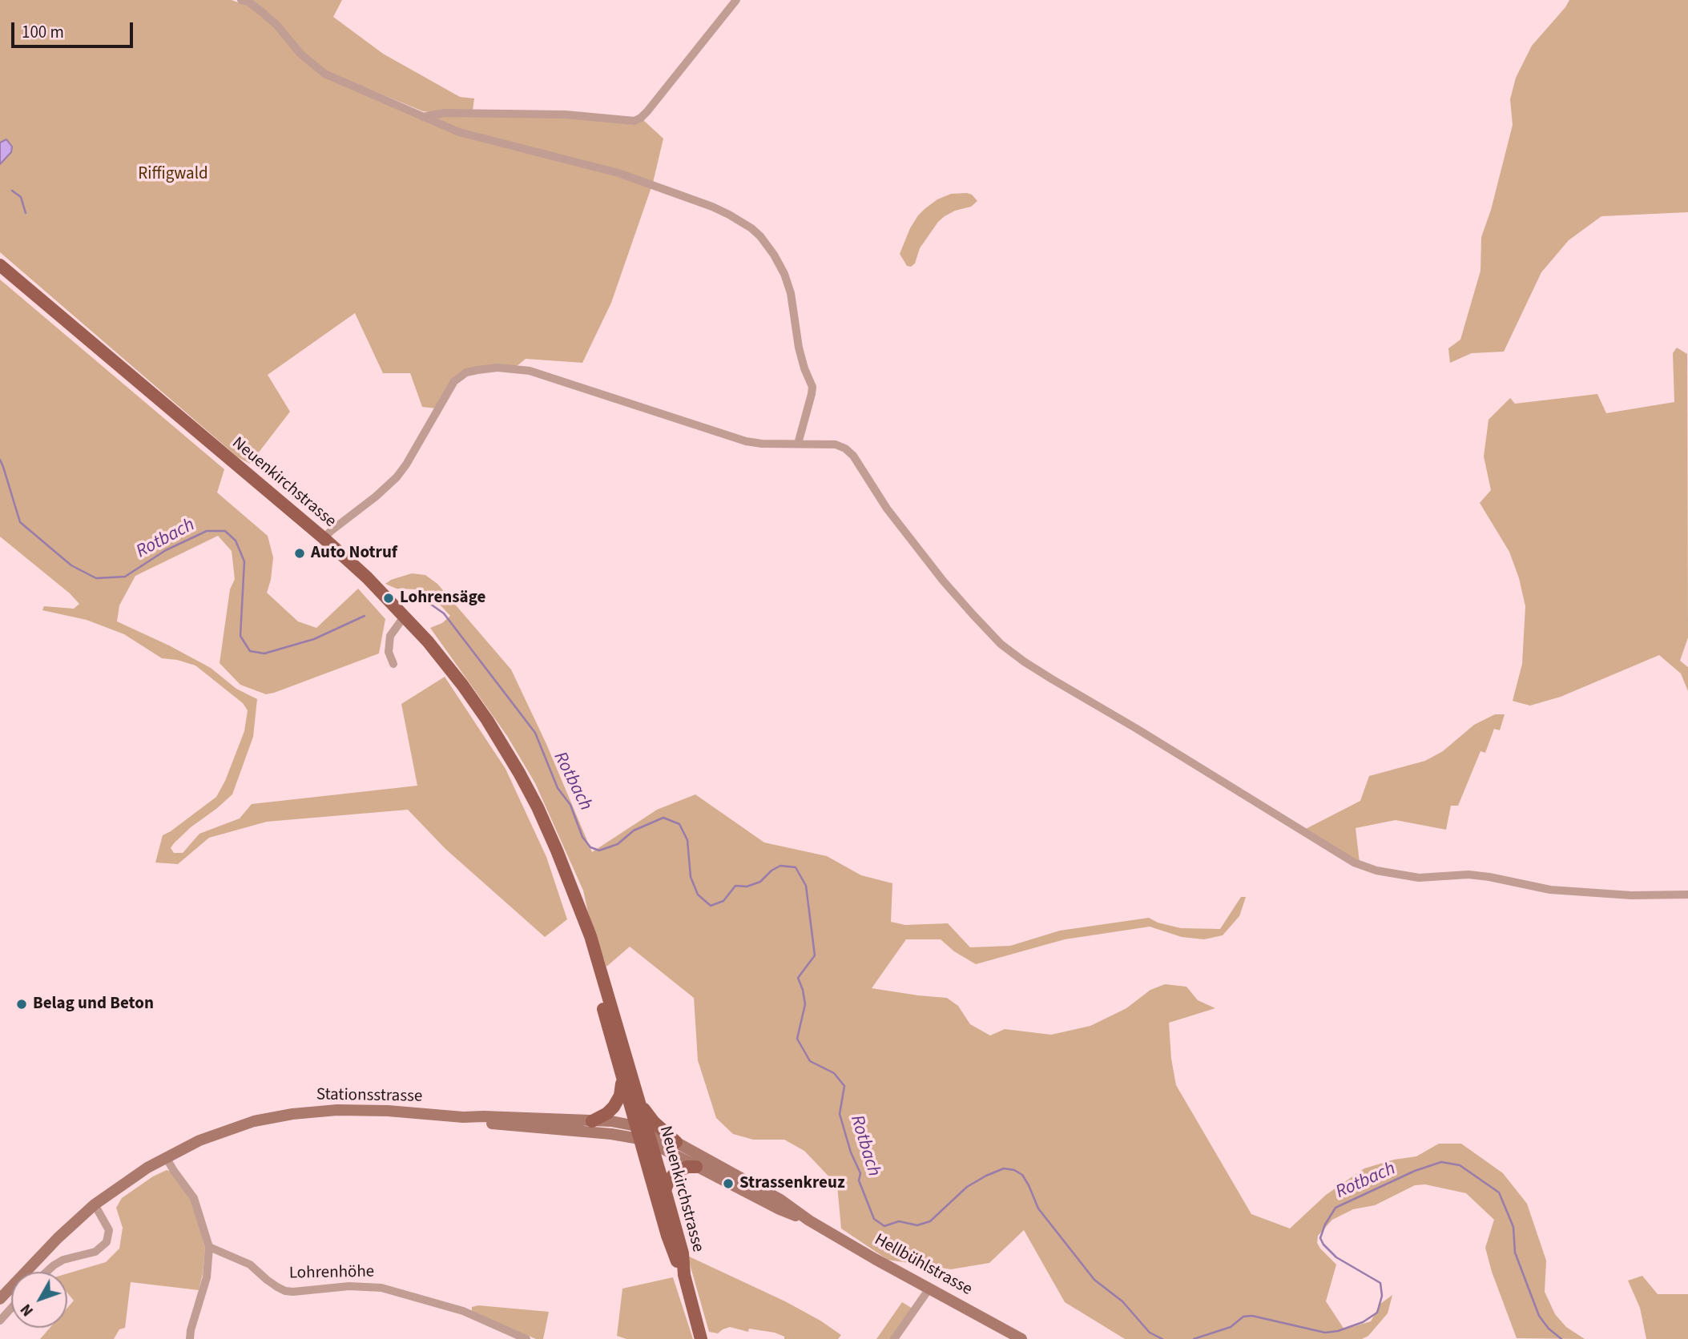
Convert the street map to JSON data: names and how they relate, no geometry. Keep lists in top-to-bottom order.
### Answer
{
  "streets": {
    "main road": ["Neuenkirchstrasse", "Stationsstrasse", "Hellbühlstrasse"],
    "street": ["Lohrenhöhe"]
  },
  "crossings": [
    ["Neuenkirchstrasse", "Stationsstrasse"],
    ["Neuenkirchstrasse", "Hellbühlstrasse"],
    ["Stationsstrasse", "Hellbühlstrasse"]
  ],
  "water": ["Rotbach"],
  "parks": ["Riffigwald"],
  "places": [
    "Auto Notruf",
    "Lohrensäge",
    "Belag und Beton",
    "Strassenkreuz"
  ],
  "scale_bar": "100 m",
  "north": "bottom left"
}
